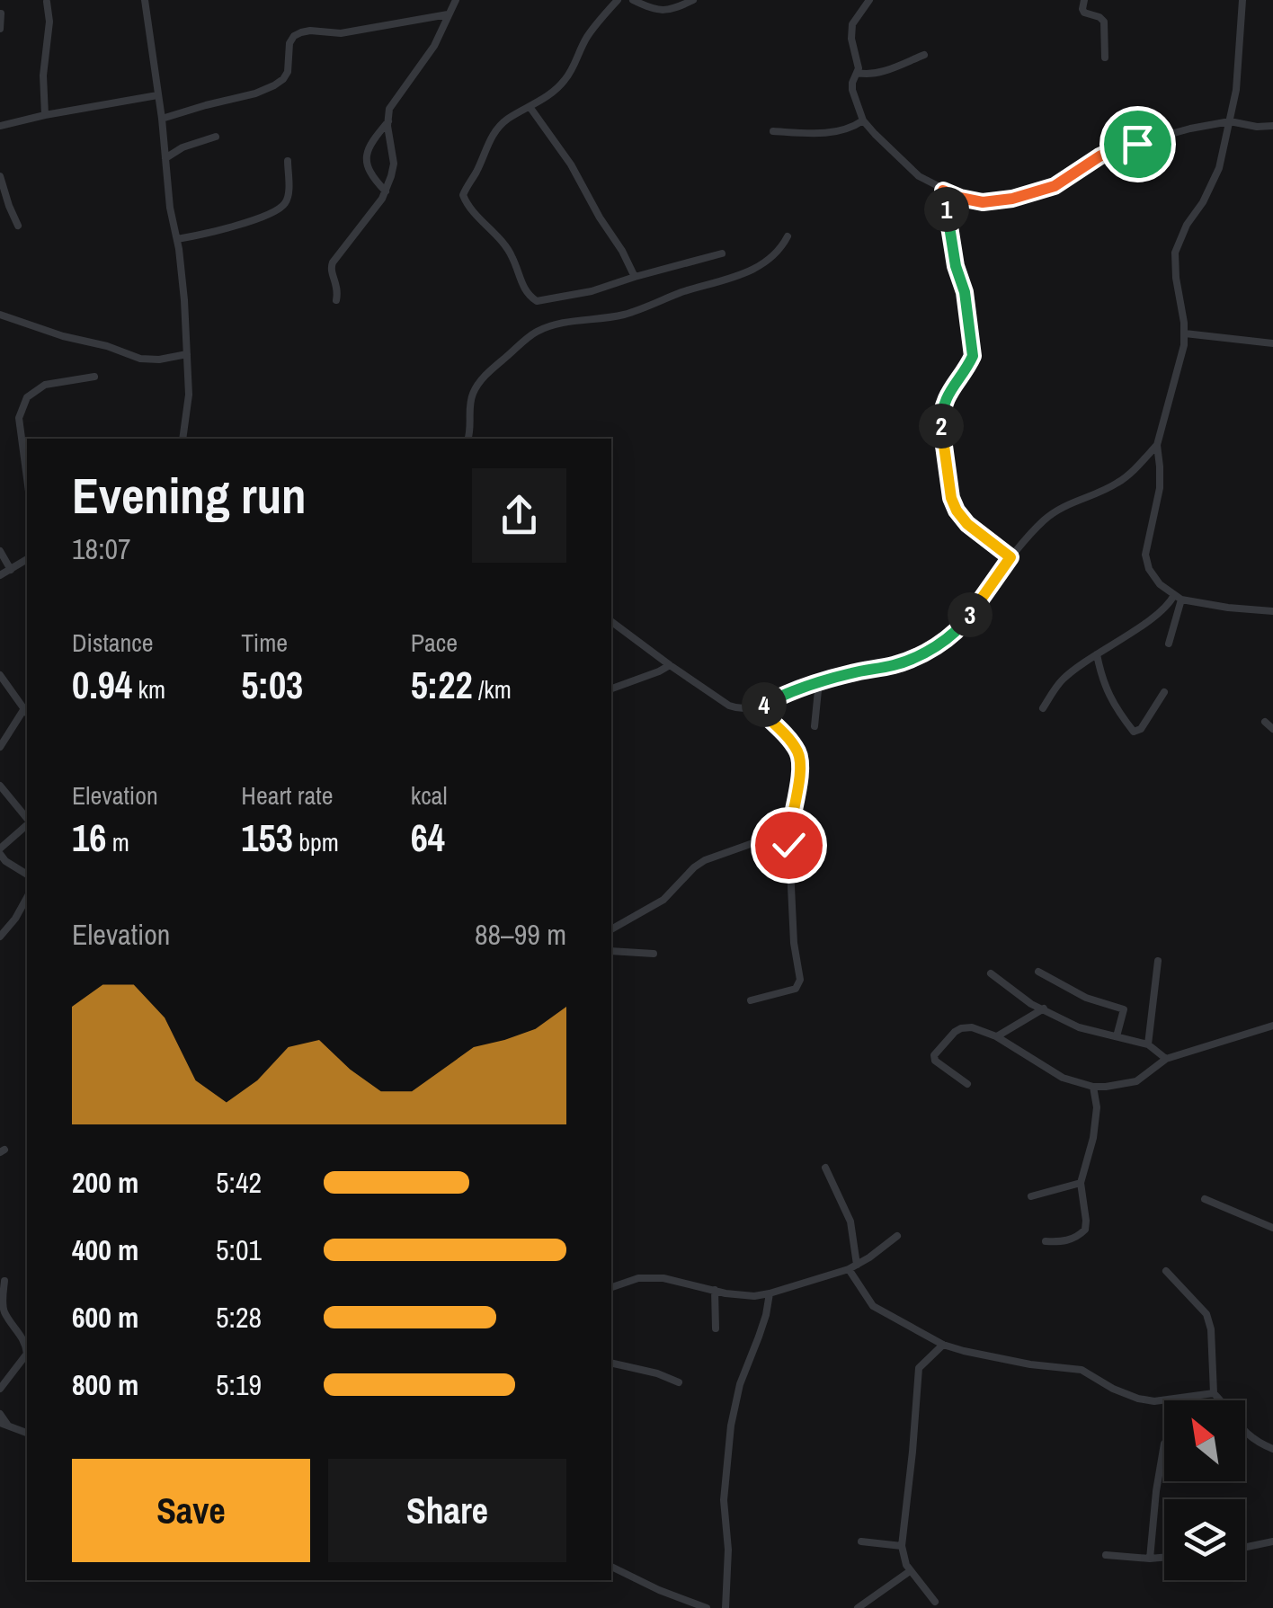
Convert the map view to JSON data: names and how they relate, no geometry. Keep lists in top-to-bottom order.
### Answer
{
  "north": "top left",
  "page": {
    "pins": [
      "1",
      "2",
      "3",
      "4"
    ],
    "heading": ["Evening run", "18:07"],
    "stats": [
      ["Distance", "0.94 km"],
      ["Time", "5:03"],
      ["Pace", "5:22 /km"],
      ["Elevation", "16 m"],
      ["Heart rate", "153 bpm"],
      ["kcal", "64"]
    ],
    "chart": ["Elevation", "88–99 m"],
    "list": [
      {
        "name": "200 m",
        "note": "5:42"
      },
      {
        "name": "400 m",
        "note": "5:01"
      },
      {
        "name": "600 m",
        "note": "5:28"
      },
      {
        "name": "800 m",
        "note": "5:19"
      }
    ],
    "buttons": ["Save", "Share"]
  }
}
